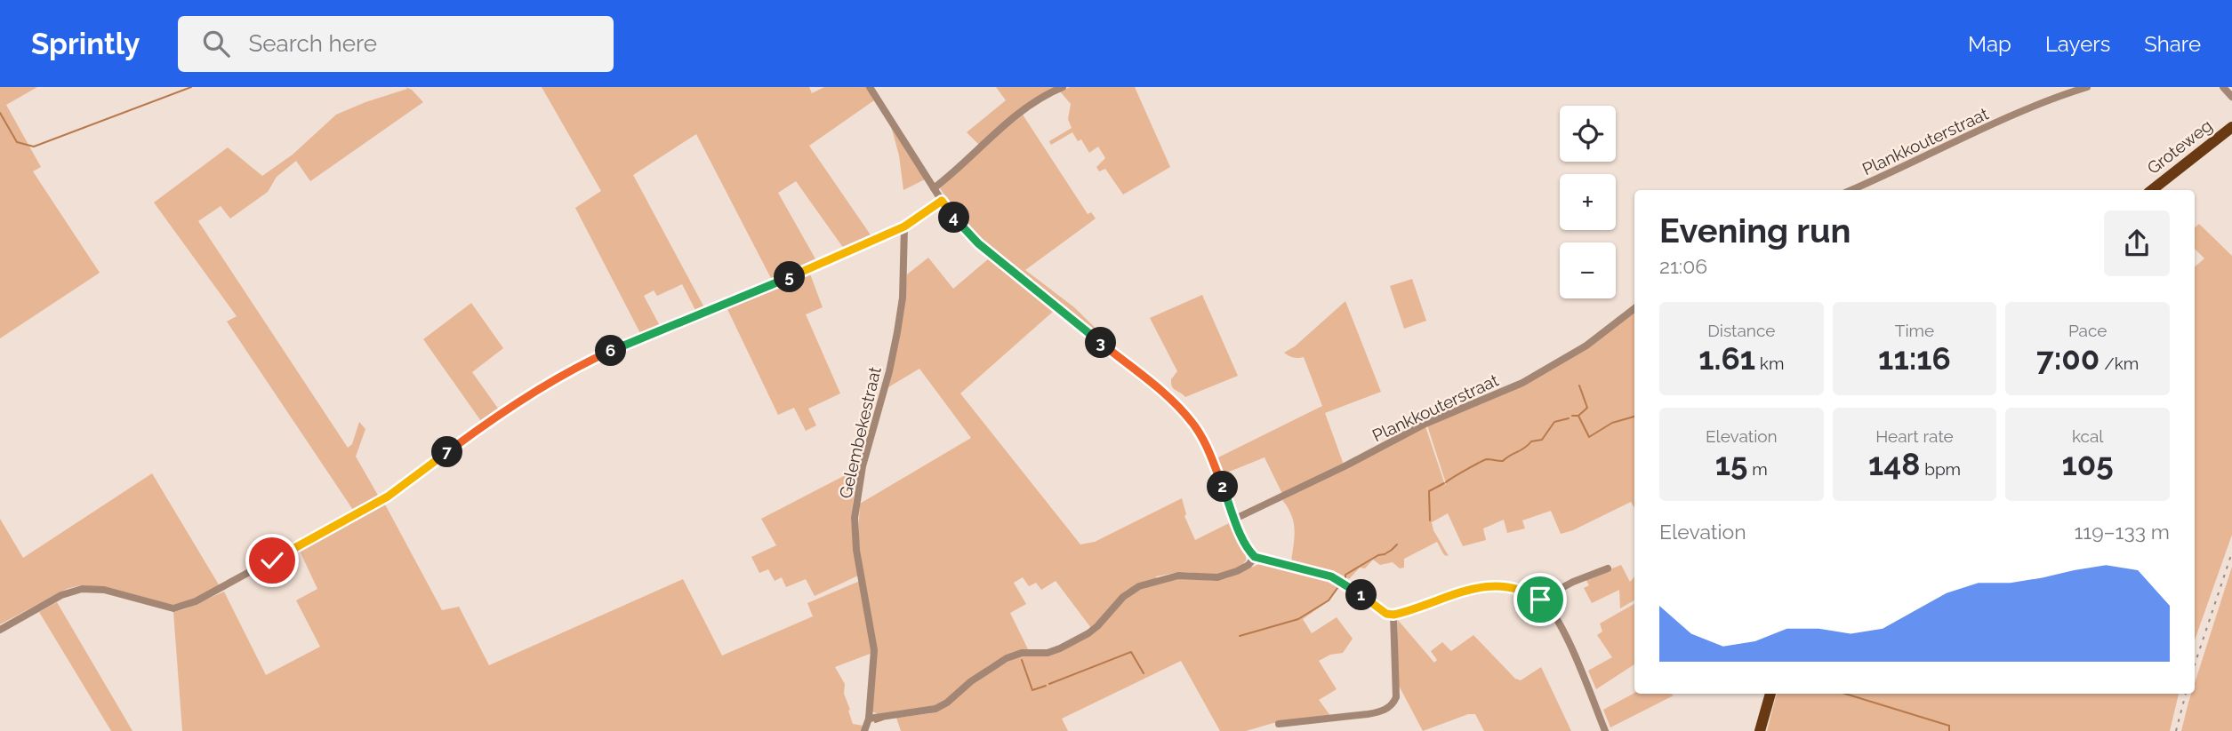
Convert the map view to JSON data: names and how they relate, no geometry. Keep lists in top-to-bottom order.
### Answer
{
  "streets": {
    "main road": ["Groteweg"],
    "street": ["Plankkouterstraat", "Gelembekestraat"]
  },
  "page": {
    "header": "Sprintly",
    "search": "Search here",
    "nav": ["Map", "Layers", "Share"],
    "map_buttons": ["+", "−"],
    "heading": ["Evening run", "21:06"],
    "pins": [
      "4",
      "5",
      "3",
      "6",
      "7",
      "2",
      "1"
    ],
    "stats": [
      ["Distance", "1.61 km"],
      ["Time", "11:16"],
      ["Pace", "7:00 /km"],
      ["Elevation", "15 m"],
      ["Heart rate", "148 bpm"],
      ["kcal", "105"]
    ],
    "chart": ["Elevation", "119–133 m"]
  }
}
